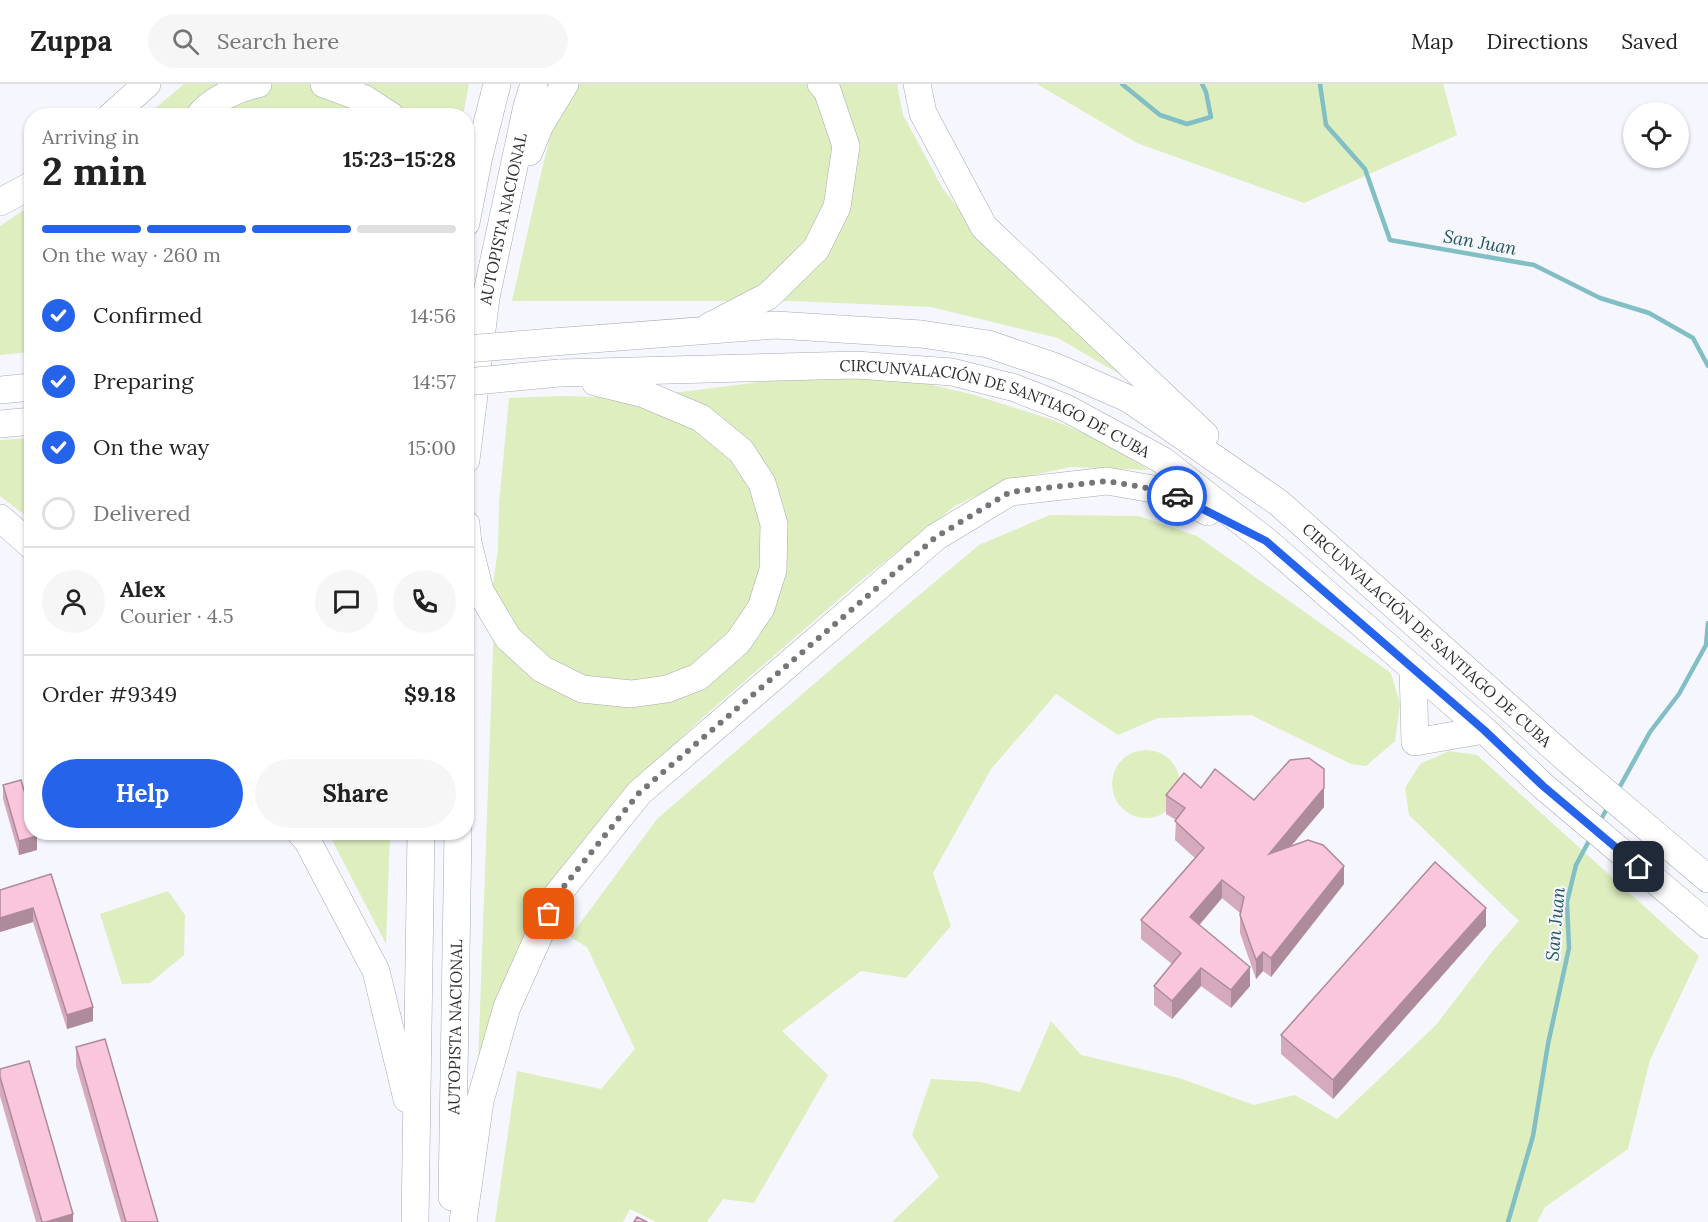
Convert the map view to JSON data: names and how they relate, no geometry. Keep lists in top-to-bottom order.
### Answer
{
  "streets": {
    "highway": ["AUTOPISTA NACIONAL", "CIRCUNVALACIÓN DE SANTIAGO DE CUBA"]
  },
  "water": ["San Juan"],
  "page": {
    "header": "Zuppa",
    "search": "Search here",
    "nav": ["Map", "Directions", "Saved"],
    "heading": ["2 min", "Arriving in", "15:23–15:28"],
    "panel": [
      "Alex",
      "Courier · 4.5",
      "Order #9349",
      "$9.18"
    ],
    "bar": "On the way · 260 m",
    "list": [
      ["Confirmed", "14:56"],
      ["Preparing", "14:57"],
      ["On the way", "15:00"],
      "Delivered"
    ],
    "buttons": ["Help", "Share"]
  }
}
